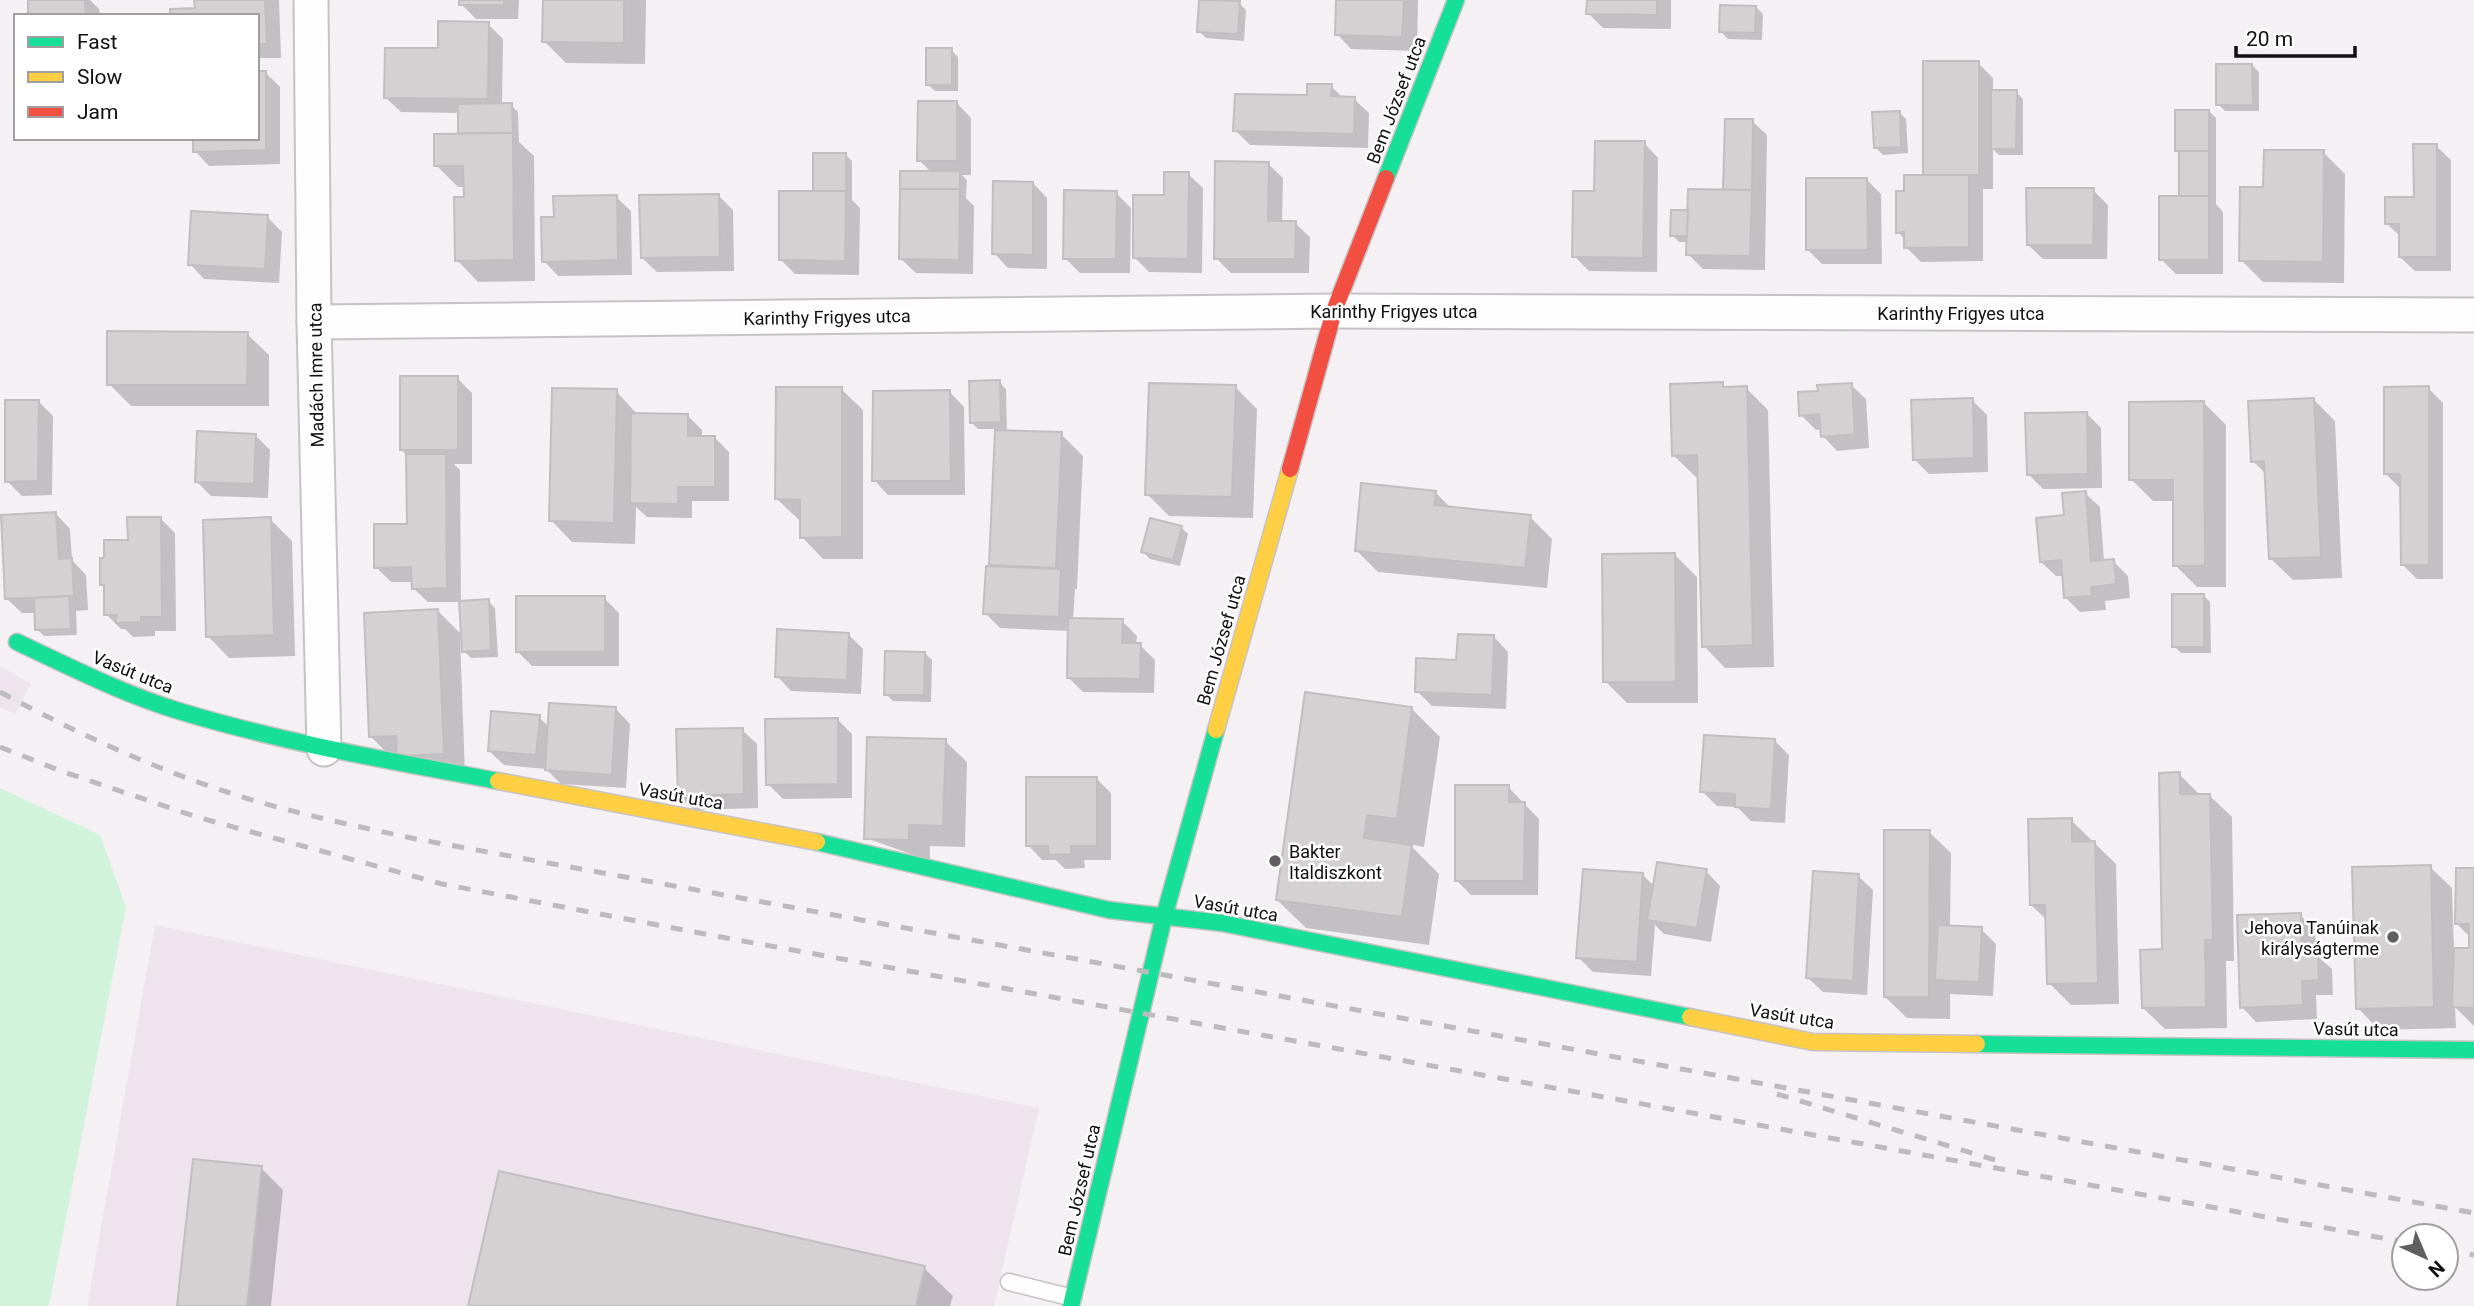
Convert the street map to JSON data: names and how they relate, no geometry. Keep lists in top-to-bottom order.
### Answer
{
  "streets": {
    "street": [
      "Bem József utca",
      "Karinthy Frigyes utca",
      "Madách Imre utca",
      "Vasút utca"
    ]
  },
  "crossings": [
    ["Bem József utca", "Karinthy Frigyes utca"],
    ["Bem József utca", "Vasút utca"],
    ["Karinthy Frigyes utca", "Madách Imre utca"],
    ["Madách Imre utca", "Vasút utca"]
  ],
  "places": ["Bakter Italdiszkont", "Jehova Tanúinak királyságterme"],
  "legend": ["Fast", "Slow", "Jam"],
  "scale_bar": "20 m",
  "north": "bottom right"
}
